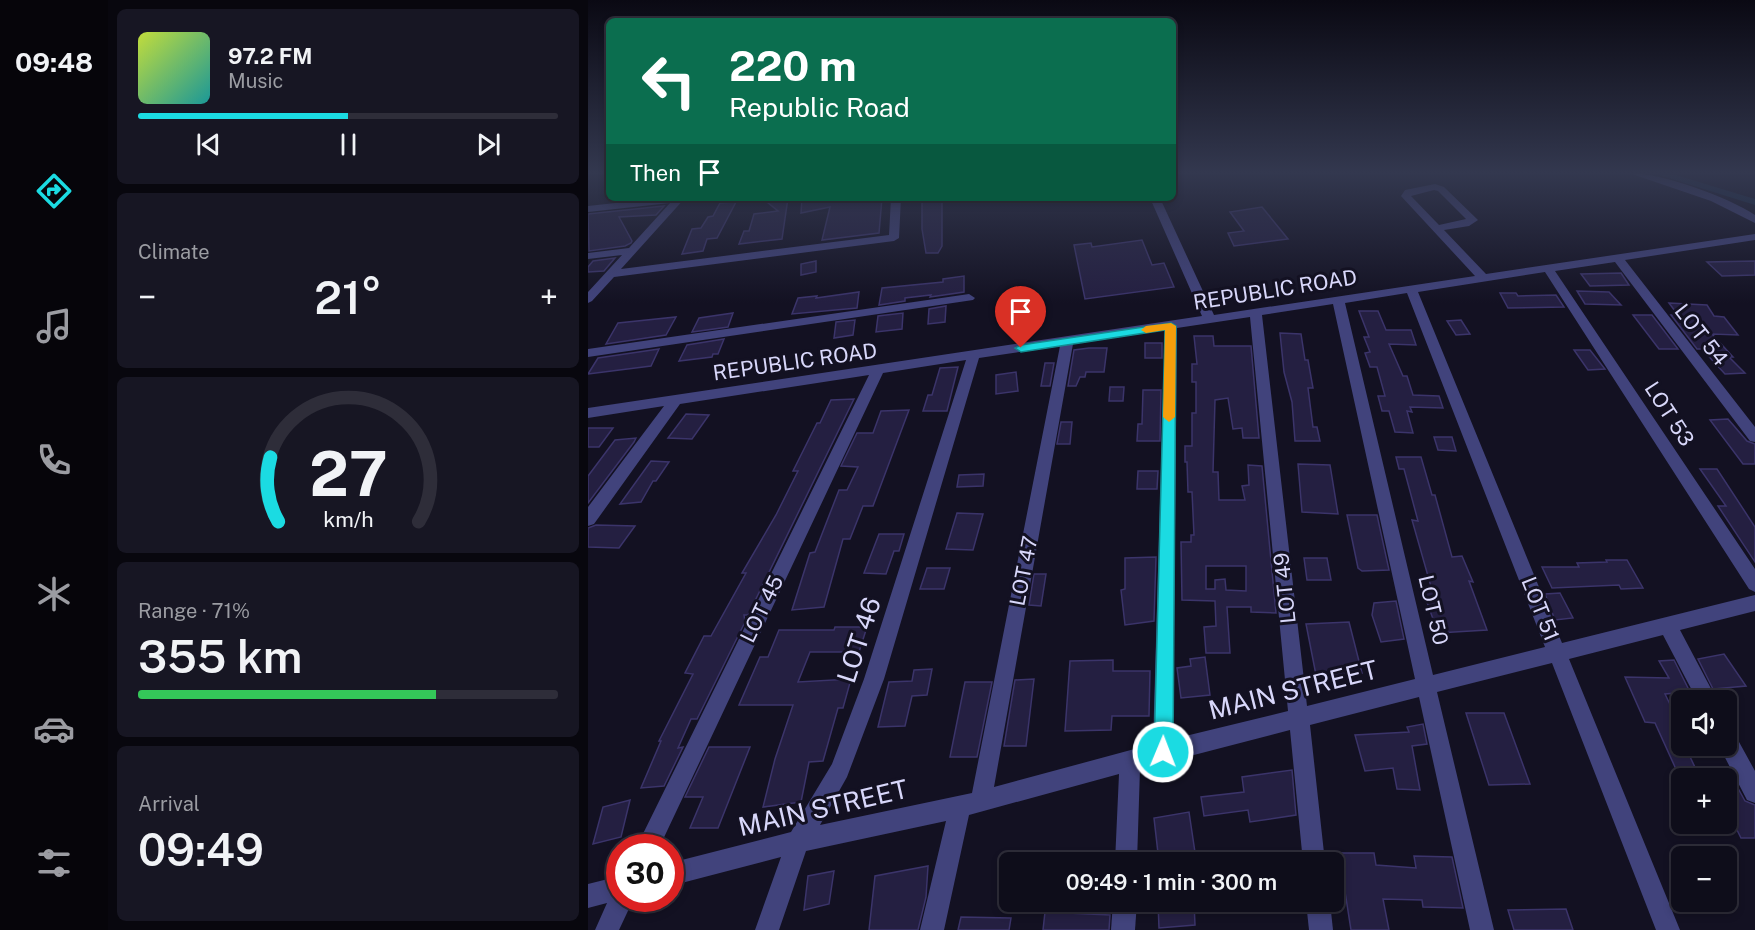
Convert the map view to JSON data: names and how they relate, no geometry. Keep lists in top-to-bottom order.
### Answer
{
  "streets": {
    "street": [
      "REPUBLIC ROAD",
      "LOT 54",
      "LOT 53",
      "LOT 47",
      "LOT 49",
      "LOT 45",
      "LOT 51",
      "LOT 50",
      "LOT 46",
      "MAIN STREET"
    ]
  },
  "crossings": [
    ["REPUBLIC ROAD", "LOT 54"],
    ["REPUBLIC ROAD", "LOT 53"],
    ["REPUBLIC ROAD", "LOT 47"],
    ["REPUBLIC ROAD", "LOT 49"],
    ["REPUBLIC ROAD", "LOT 45"],
    ["REPUBLIC ROAD", "LOT 51"],
    ["REPUBLIC ROAD", "LOT 50"],
    ["REPUBLIC ROAD", "LOT 46"],
    ["LOT 47", "MAIN STREET"],
    ["LOT 49", "MAIN STREET"],
    ["LOT 51", "MAIN STREET"],
    ["LOT 50", "MAIN STREET"],
    ["LOT 46", "MAIN STREET"]
  ],
  "page": {
    "tabs": "09:48",
    "turn": ["220 m", "Republic Road"],
    "song": ["97.2 FM", "Music"],
    "then": "Then",
    "tile": [
      "Climate",
      ["Range · 71%", "355 km"],
      ["Arrival", "09:49"]
    ],
    "heat": ["−", "21°", "+"],
    "map_buttons": ["+", "−"],
    "limit": "30",
    "trip": "09:49 · 1 min · 300 m",
    "gauge": ["27", "km/h"]
  }
}
